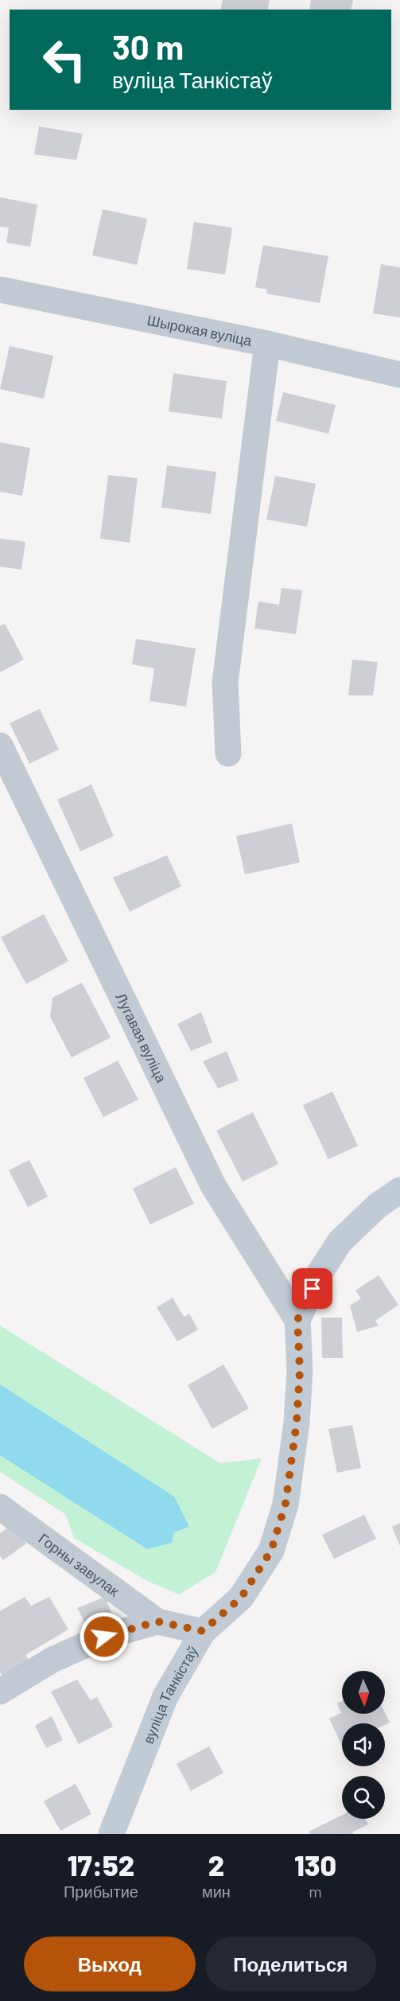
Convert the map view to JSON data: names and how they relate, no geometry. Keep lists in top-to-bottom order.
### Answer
{
  "streets": {
    "street": [
      "Шырокая вуліца",
      "Лугавая вуліца",
      "Горны завулак",
      "вуліца Танкістаў"
    ]
  },
  "crossings": [
    ["Лугавая вуліца", "вуліца Танкістаў"]
  ],
  "north": "bottom",
  "page": {
    "turn": ["30 m", "вуліца Танкістаў"],
    "eta": [
      "17:52",
      "Прибытие",
      "2",
      "мин",
      "130",
      "m"
    ],
    "buttons": ["Выход", "Поделиться"]
  }
}
